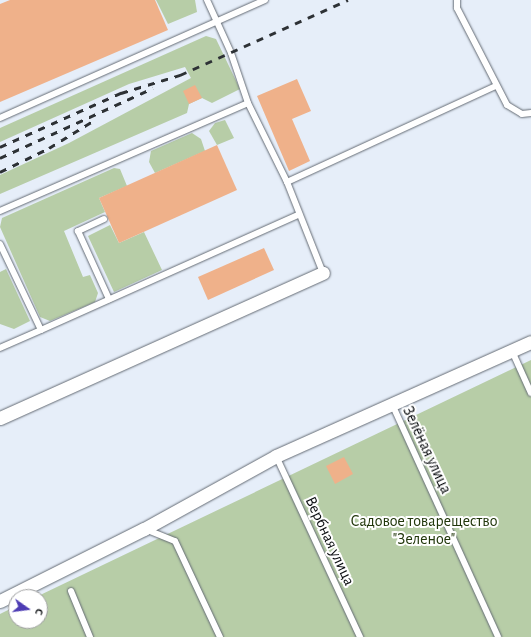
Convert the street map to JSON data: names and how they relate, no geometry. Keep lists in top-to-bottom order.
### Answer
{
  "streets": {
    "lane": ["Зелёная улица", "Вербная улица"]
  },
  "parks": ["Садовое товарещество \"Зеленое\""],
  "north": "right"
}
